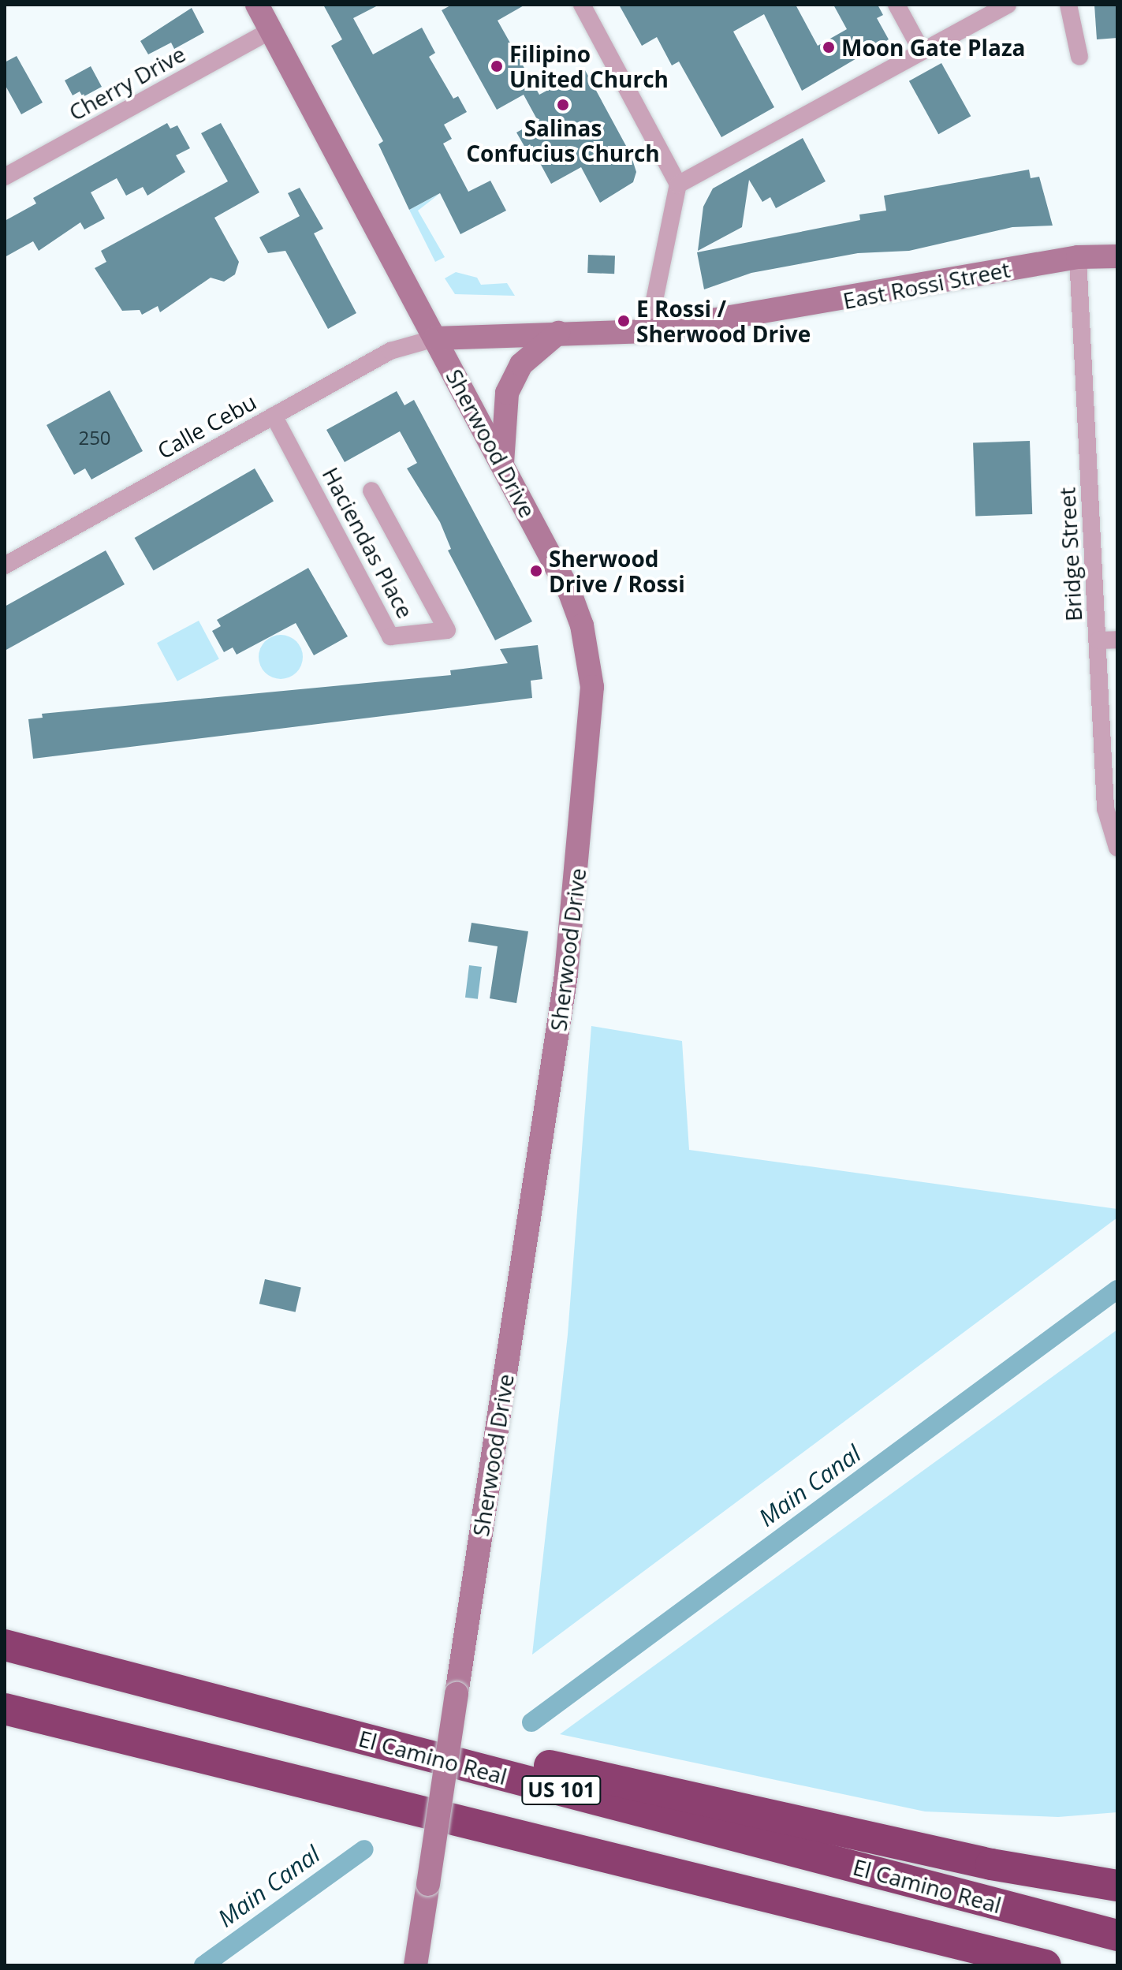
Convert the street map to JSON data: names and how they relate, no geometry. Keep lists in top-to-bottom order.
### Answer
{
  "streets": {
    "highway": ["El Camino Real", "US 101"],
    "main road": ["East Rossi Street", "Sherwood Drive"],
    "street": [
      "Cherry Drive",
      "Calle Cebu",
      "Haciendas Place",
      "Bridge Street"
    ]
  },
  "crossings": [
    ["Cherry Drive", "Sherwood Drive"],
    ["East Rossi Street", "Calle Cebu"],
    ["East Rossi Street", "Sherwood Drive"],
    ["East Rossi Street", "Bridge Street"],
    ["Calle Cebu", "Sherwood Drive"],
    ["Calle Cebu", "Haciendas Place"]
  ],
  "water": ["Main Canal"],
  "places": [
    "Moon Gate Plaza",
    "Filipino United Church",
    "Salinas Confucius Church",
    "E Rossi / Sherwood Drive",
    "Sherwood Drive / Rossi"
  ],
  "house_numbers": ["250"]
}
